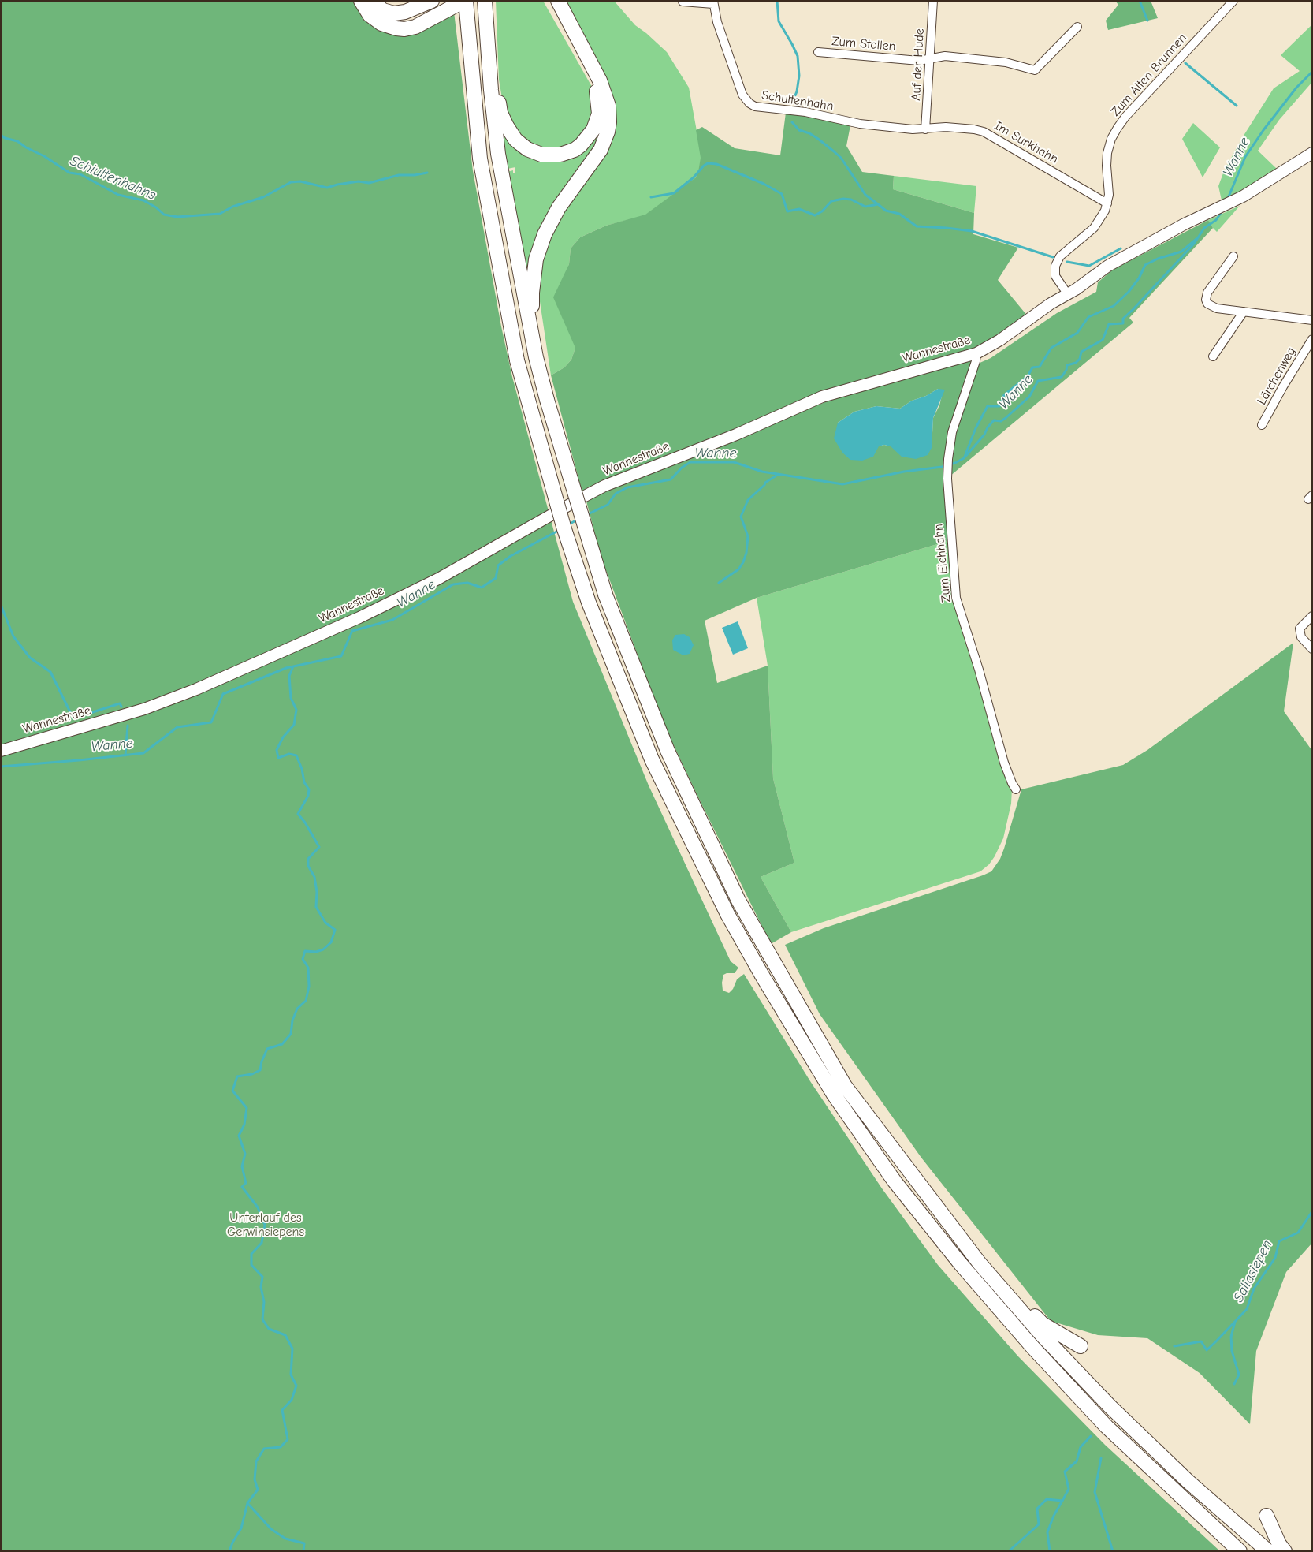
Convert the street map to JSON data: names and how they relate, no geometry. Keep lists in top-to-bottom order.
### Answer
{
  "streets": {
    "street": [
      "Zum Stollen",
      "Auf der Hude",
      "Zum Alten Brunnen",
      "Schultenhahn",
      "Im Surkhahn",
      "Wannestraße",
      "Lärchenweg",
      "Zum Eichhahn"
    ]
  },
  "crossings": [
    ["Zum Stollen", "Auf der Hude"],
    ["Auf der Hude", "Schultenhahn"],
    ["Auf der Hude", "Im Surkhahn"],
    ["Zum Alten Brunnen", "Im Surkhahn"],
    ["Zum Alten Brunnen", "Wannestraße"],
    ["Schultenhahn", "Im Surkhahn"],
    ["Wannestraße", "Zum Eichhahn"]
  ],
  "water": ["Wanne", "Schiultenhahns", "Saliasiepen"],
  "parks": ["Unterlauf des Gerwinsiepens"]
}
